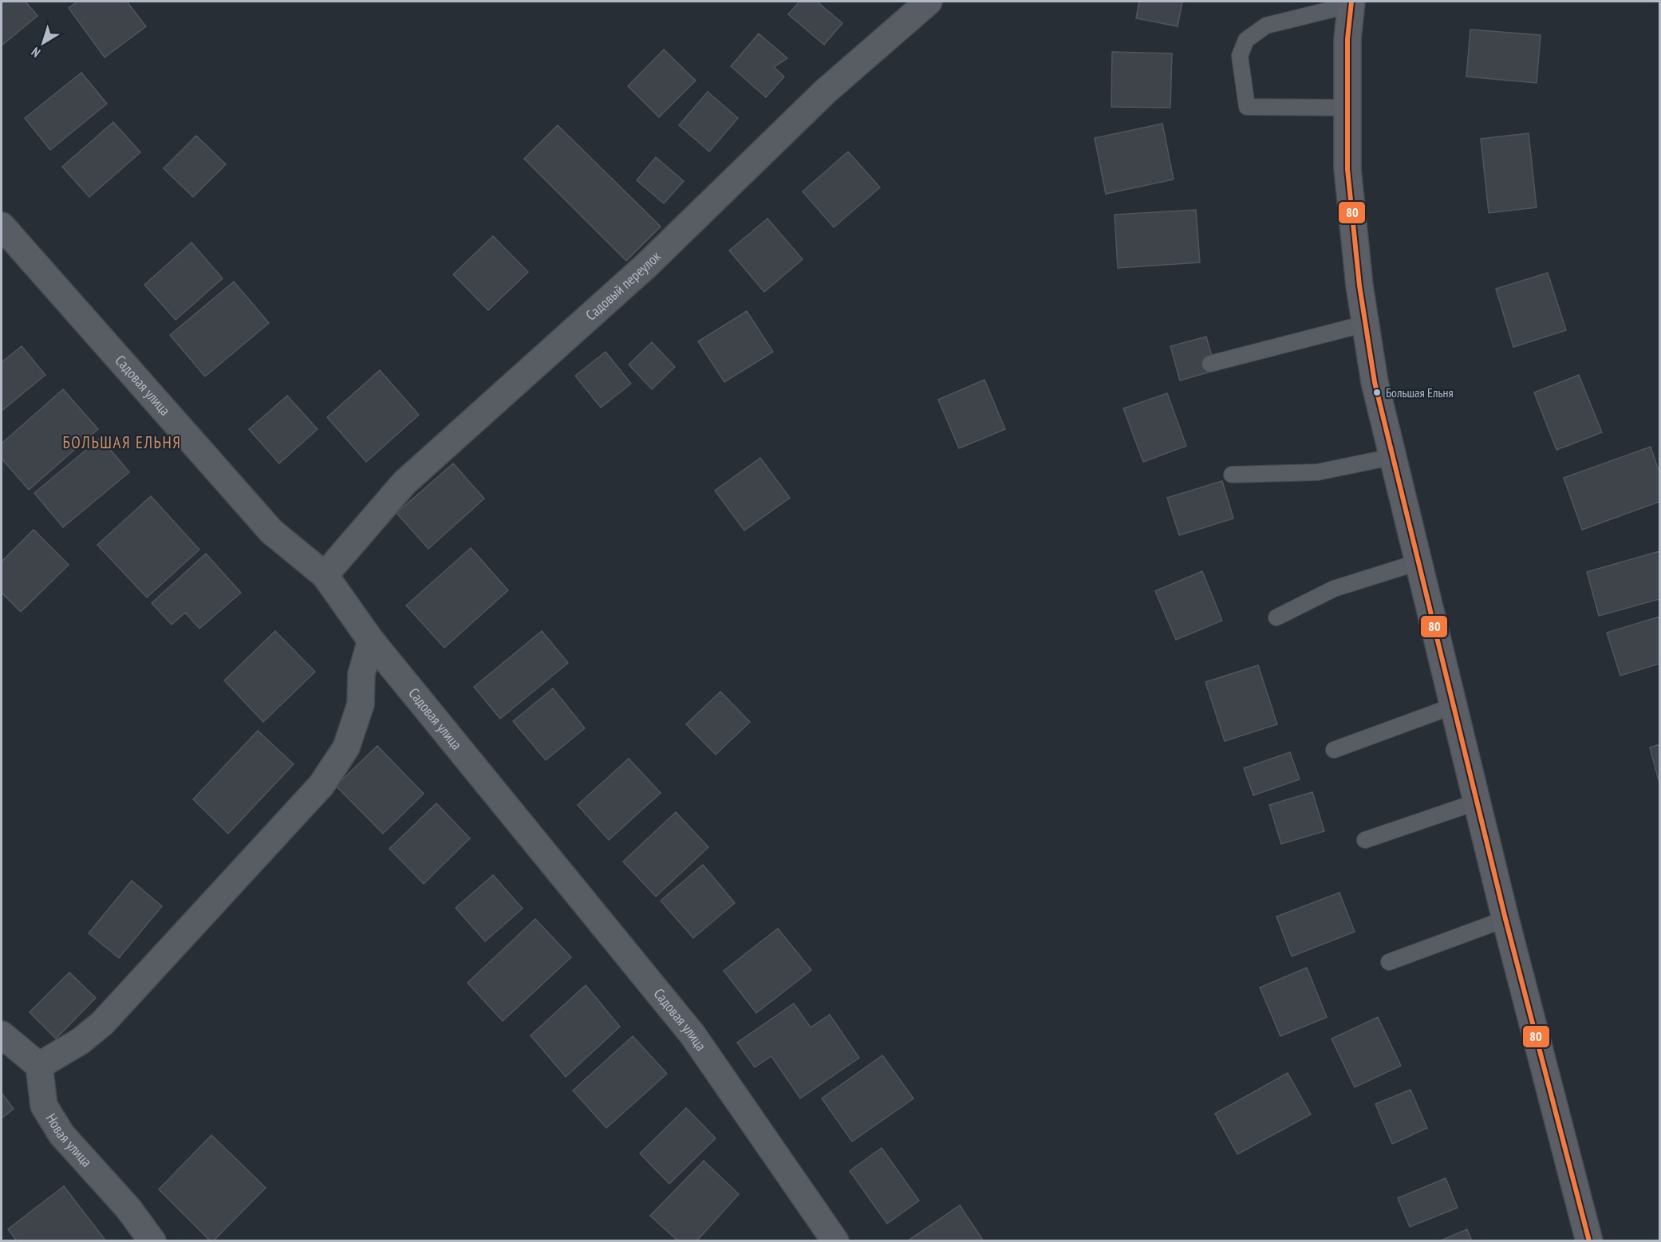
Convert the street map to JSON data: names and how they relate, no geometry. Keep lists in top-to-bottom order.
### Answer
{
  "streets": {
    "street": ["Садовый переулок", "Садовая улица", "Новая улица"]
  },
  "crossings": [
    ["Садовый переулок", "Садовая улица"]
  ],
  "districts": ["БОЛЬШАЯ ЕЛЬНЯ"],
  "places": ["Большая Ельня"],
  "lines": ["transit line 80"],
  "north": "bottom left"
}
